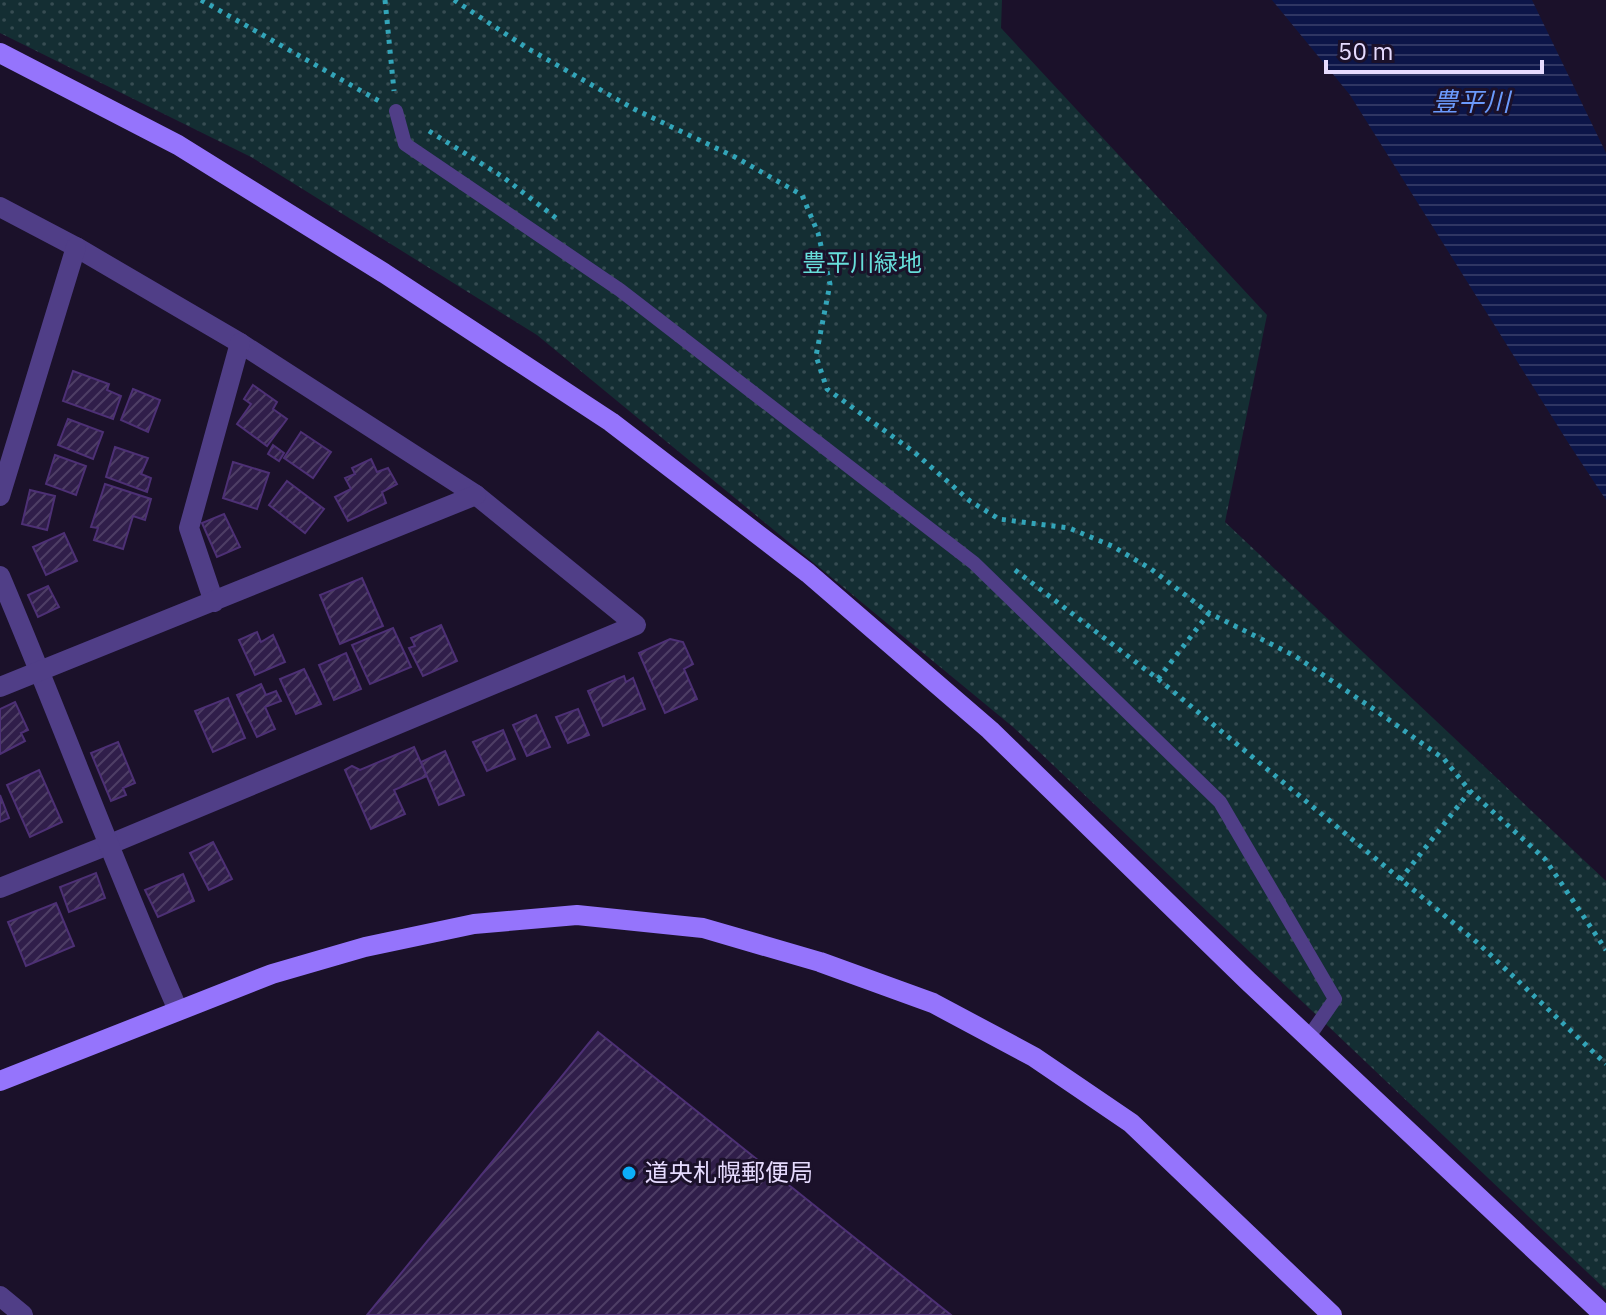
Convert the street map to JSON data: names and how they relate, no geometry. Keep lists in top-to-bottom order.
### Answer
{
  "water": ["豊平川"],
  "parks": ["豊平川緑地"],
  "places": ["道央札幌郵便局"],
  "scale_bar": "50 m"
}
